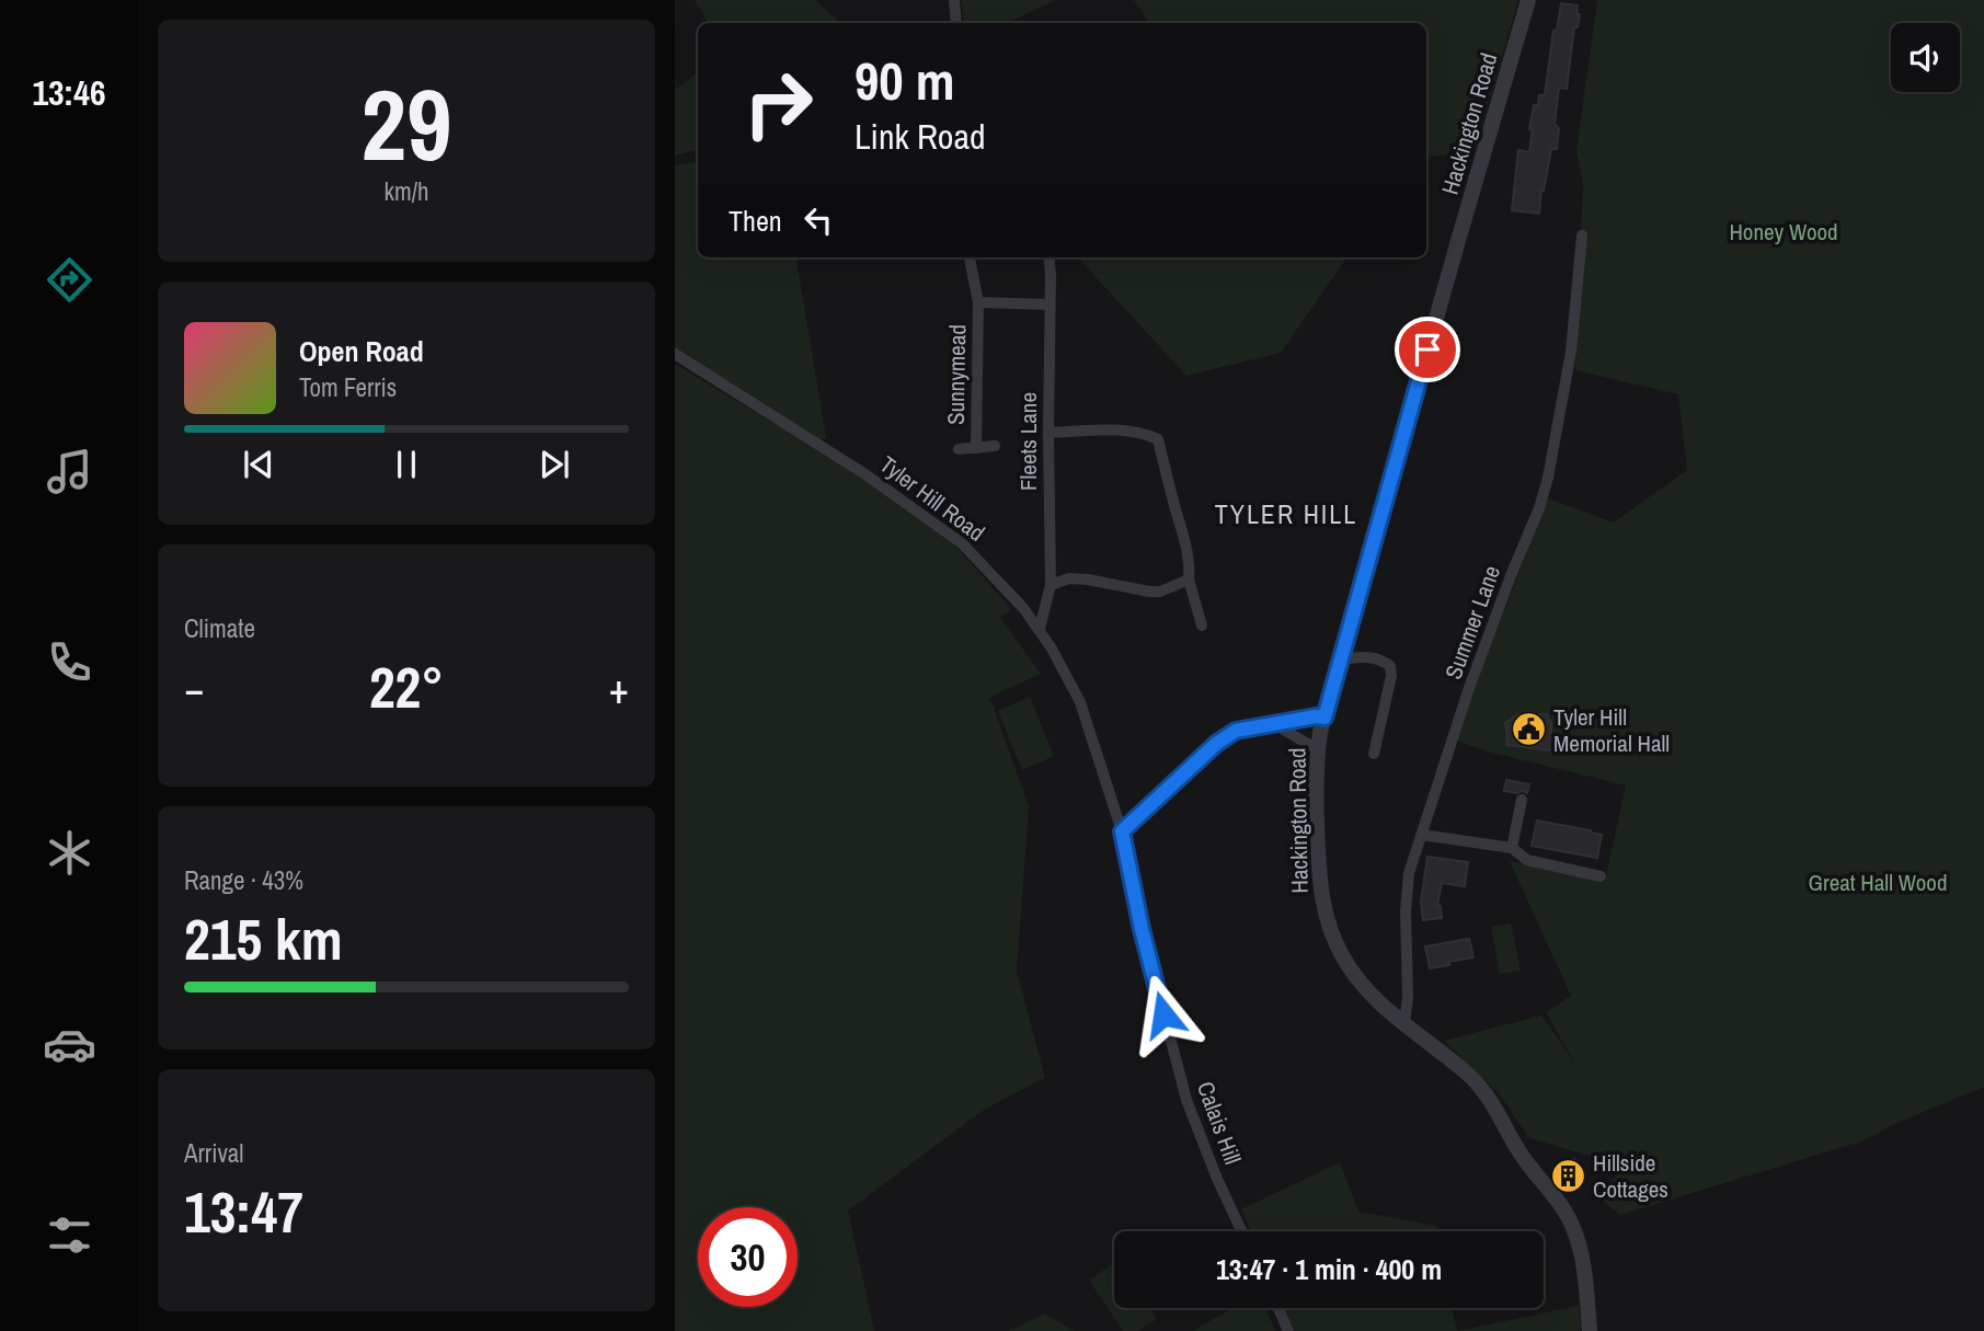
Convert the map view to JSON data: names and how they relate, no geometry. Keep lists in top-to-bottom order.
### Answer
{
  "streets": {
    "street": [
      "Hackington Road",
      "Sunnymead",
      "Fleets Lane",
      "Tyler Hill Road",
      "Summer Lane",
      "Calais Hill"
    ]
  },
  "crossings": [
    ["Hackington Road", "Summer Lane"],
    ["Sunnymead", "Fleets Lane"],
    ["Fleets Lane", "Tyler Hill Road"],
    ["Tyler Hill Road", "Calais Hill"]
  ],
  "districts": ["TYLER HILL"],
  "parks": ["Honey Wood", "Great Hall Wood"],
  "places": {
    "public building": ["Tyler Hill Memorial Hall"],
    "building": ["Hillside Cottages"]
  },
  "page": {
    "tabs": "13:46",
    "tile": [
      ["29", "km/h"],
      "Climate",
      ["Range · 43%", "215 km"],
      ["Arrival", "13:47"]
    ],
    "turn": ["90 m", "Link Road"],
    "then": "Then",
    "song": ["Open Road", "Tom Ferris"],
    "heat": ["−", "22°", "+"],
    "limit": "30",
    "trip": "13:47 · 1 min · 400 m"
  }
}
